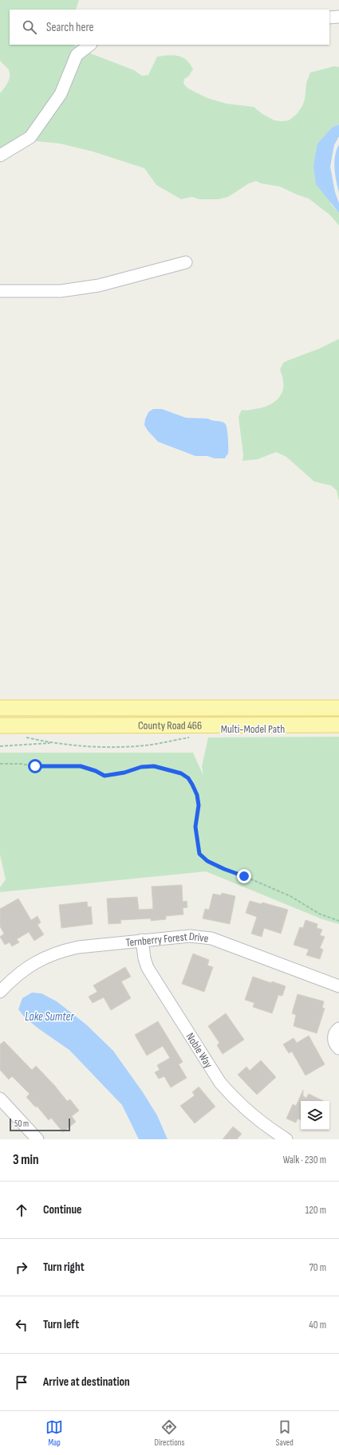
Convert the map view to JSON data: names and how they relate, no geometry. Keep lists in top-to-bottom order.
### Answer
{
  "streets": {
    "main road": ["County Road 466"],
    "street": ["Ternberry Forest Drive", "Noble Way"]
  },
  "crossings": [
    ["Ternberry Forest Drive", "Noble Way"]
  ],
  "water": ["Lake Sumter"],
  "scale_bar": "50 m",
  "page": {
    "search": "Search here",
    "scale": "50 m",
    "heading": ["3 min", "Walk · 230 m"],
    "list": [
      ["Continue", "120 m"],
      ["Turn right", "70 m"],
      ["Turn left", "40 m"],
      "Arrive at destination"
    ],
    "nav": ["Map", "Directions", "Saved"]
  }
}
